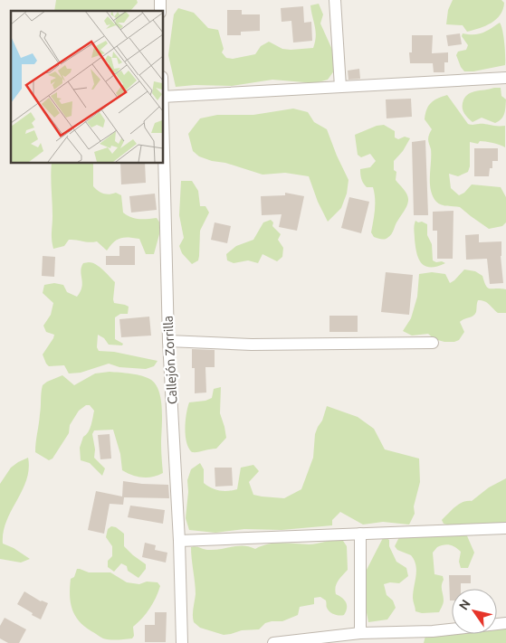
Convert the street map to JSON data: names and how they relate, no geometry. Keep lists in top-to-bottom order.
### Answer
{
  "streets": {
    "street": ["Callejón Zorrilla"]
  },
  "north": "top left"
}
